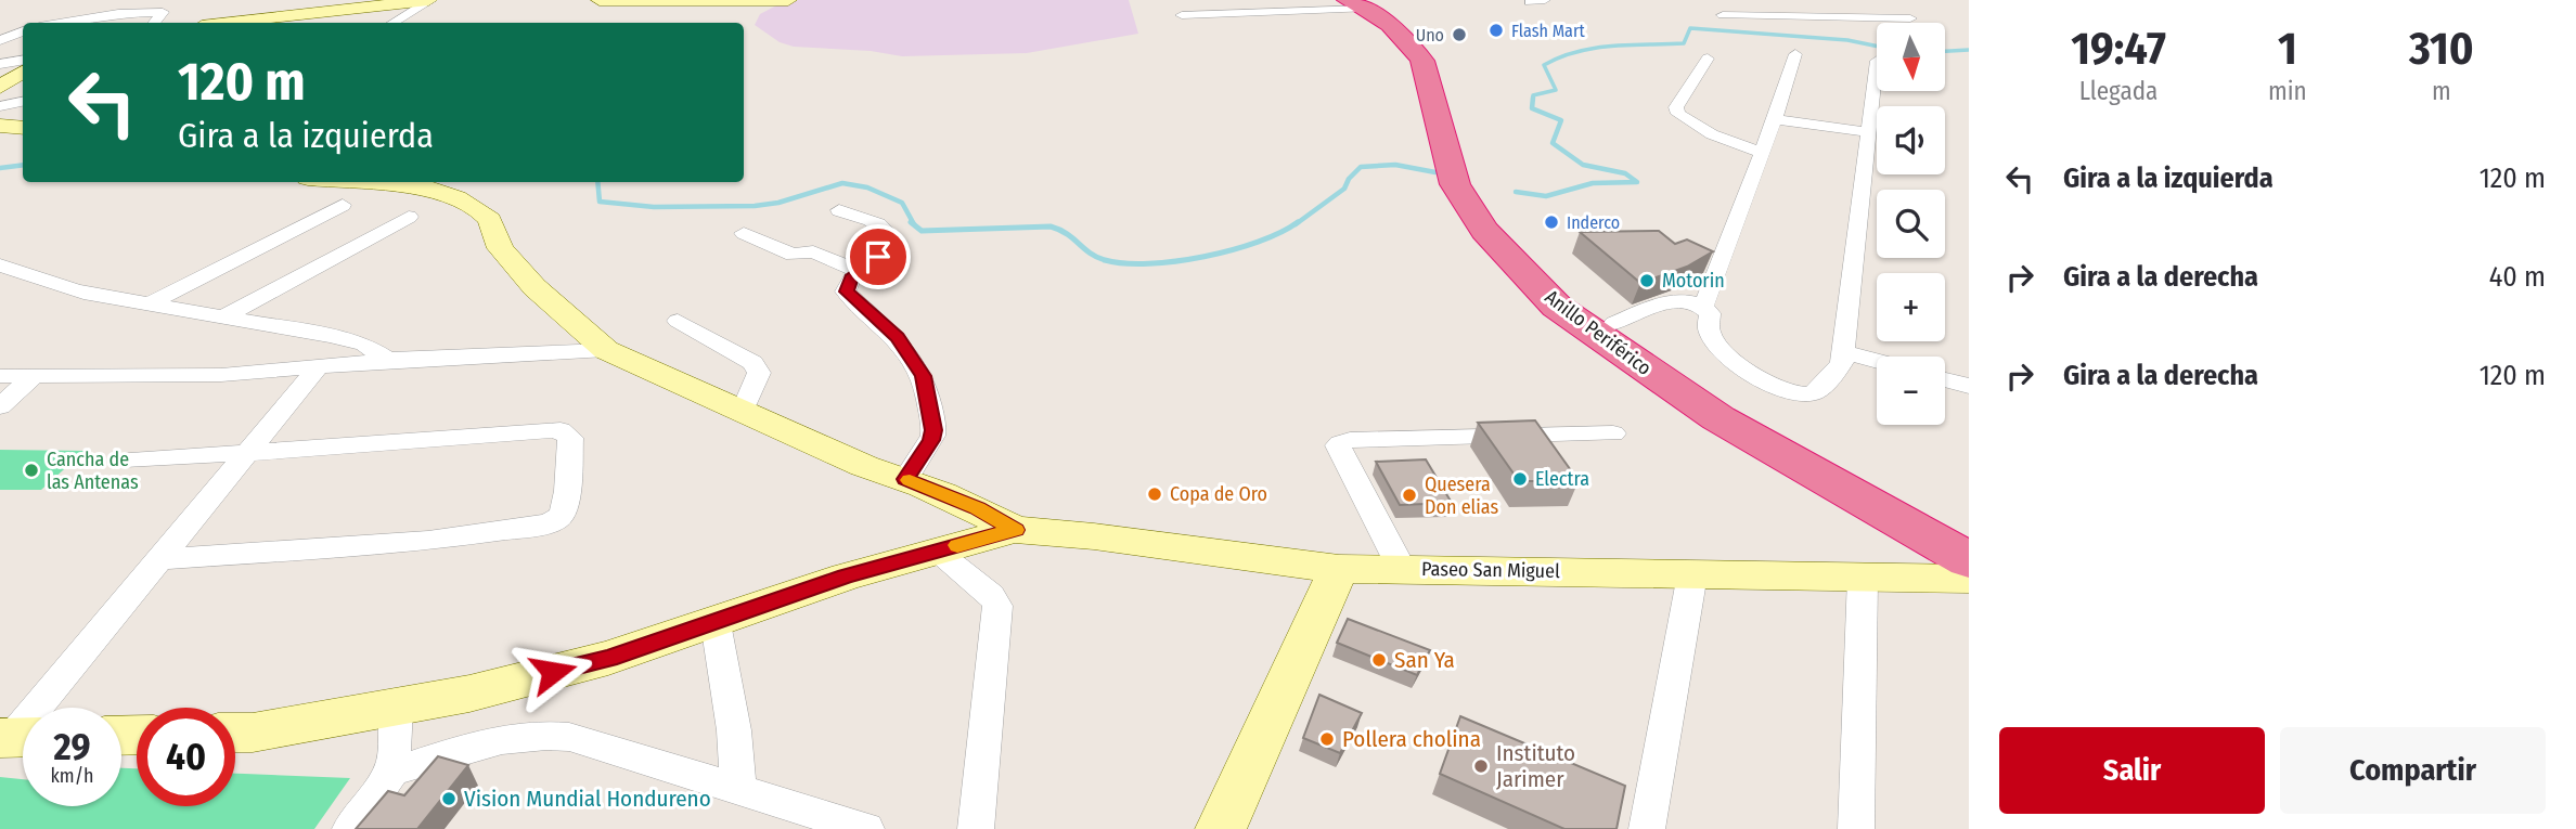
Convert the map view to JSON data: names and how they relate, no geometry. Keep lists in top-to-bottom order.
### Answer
{
  "streets": {
    "highway": ["Anillo Periférico"],
    "street": ["Paseo San Miguel"]
  },
  "places": [
    "Flash Mart",
    "Uno",
    "Inderco",
    "Motorin",
    "Cancha de las Antenas",
    "Electra",
    "Copa de Oro",
    "Quesera Don elias",
    "San Ya",
    "Pollera cholina",
    "Instituto Jarimer",
    "Vision Mundial Hondureno"
  ],
  "north": "bottom",
  "page": {
    "eta": [
      "19:47",
      "Llegada",
      "1",
      "min",
      "310",
      "m"
    ],
    "map_buttons": ["+", "−"],
    "turn": ["120 m", "Gira a la izquierda"],
    "list": [
      {
        "name": "Gira a la izquierda",
        "value": "120 m"
      },
      {
        "name": "Gira a la derecha",
        "value": "40 m"
      },
      {
        "name": "Gira a la derecha",
        "value": "120 m"
      }
    ],
    "speed": "29 km/h",
    "limit": "40",
    "buttons": ["Salir", "Compartir"]
  }
}
